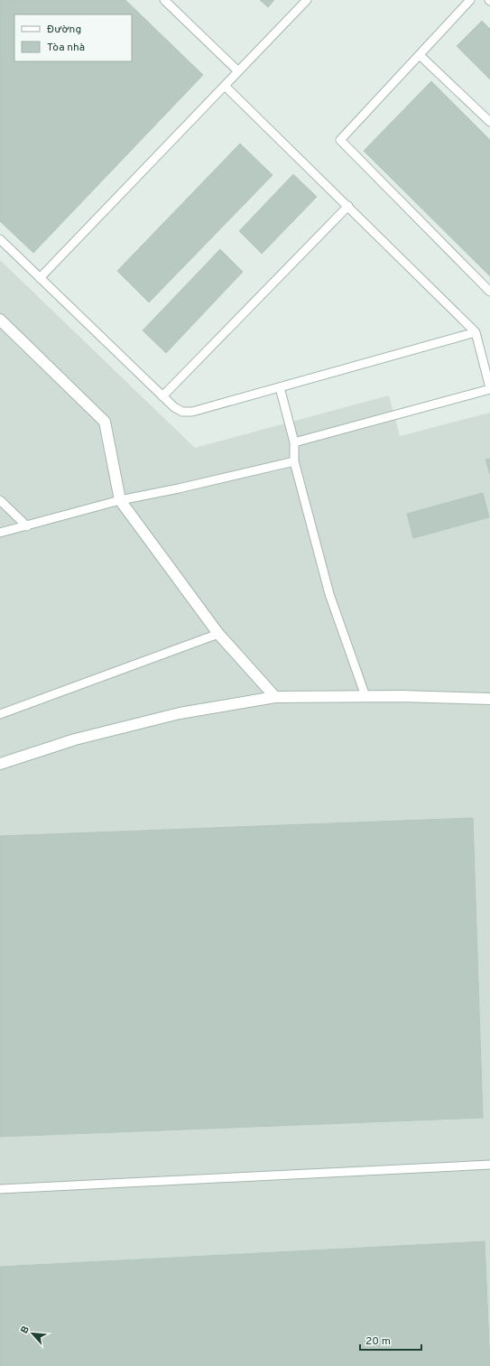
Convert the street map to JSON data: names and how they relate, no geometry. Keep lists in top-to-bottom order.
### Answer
{
  "legend": ["Đường", "Tòa nhà"],
  "scale_bar": "20 m",
  "north": "top left"
}
